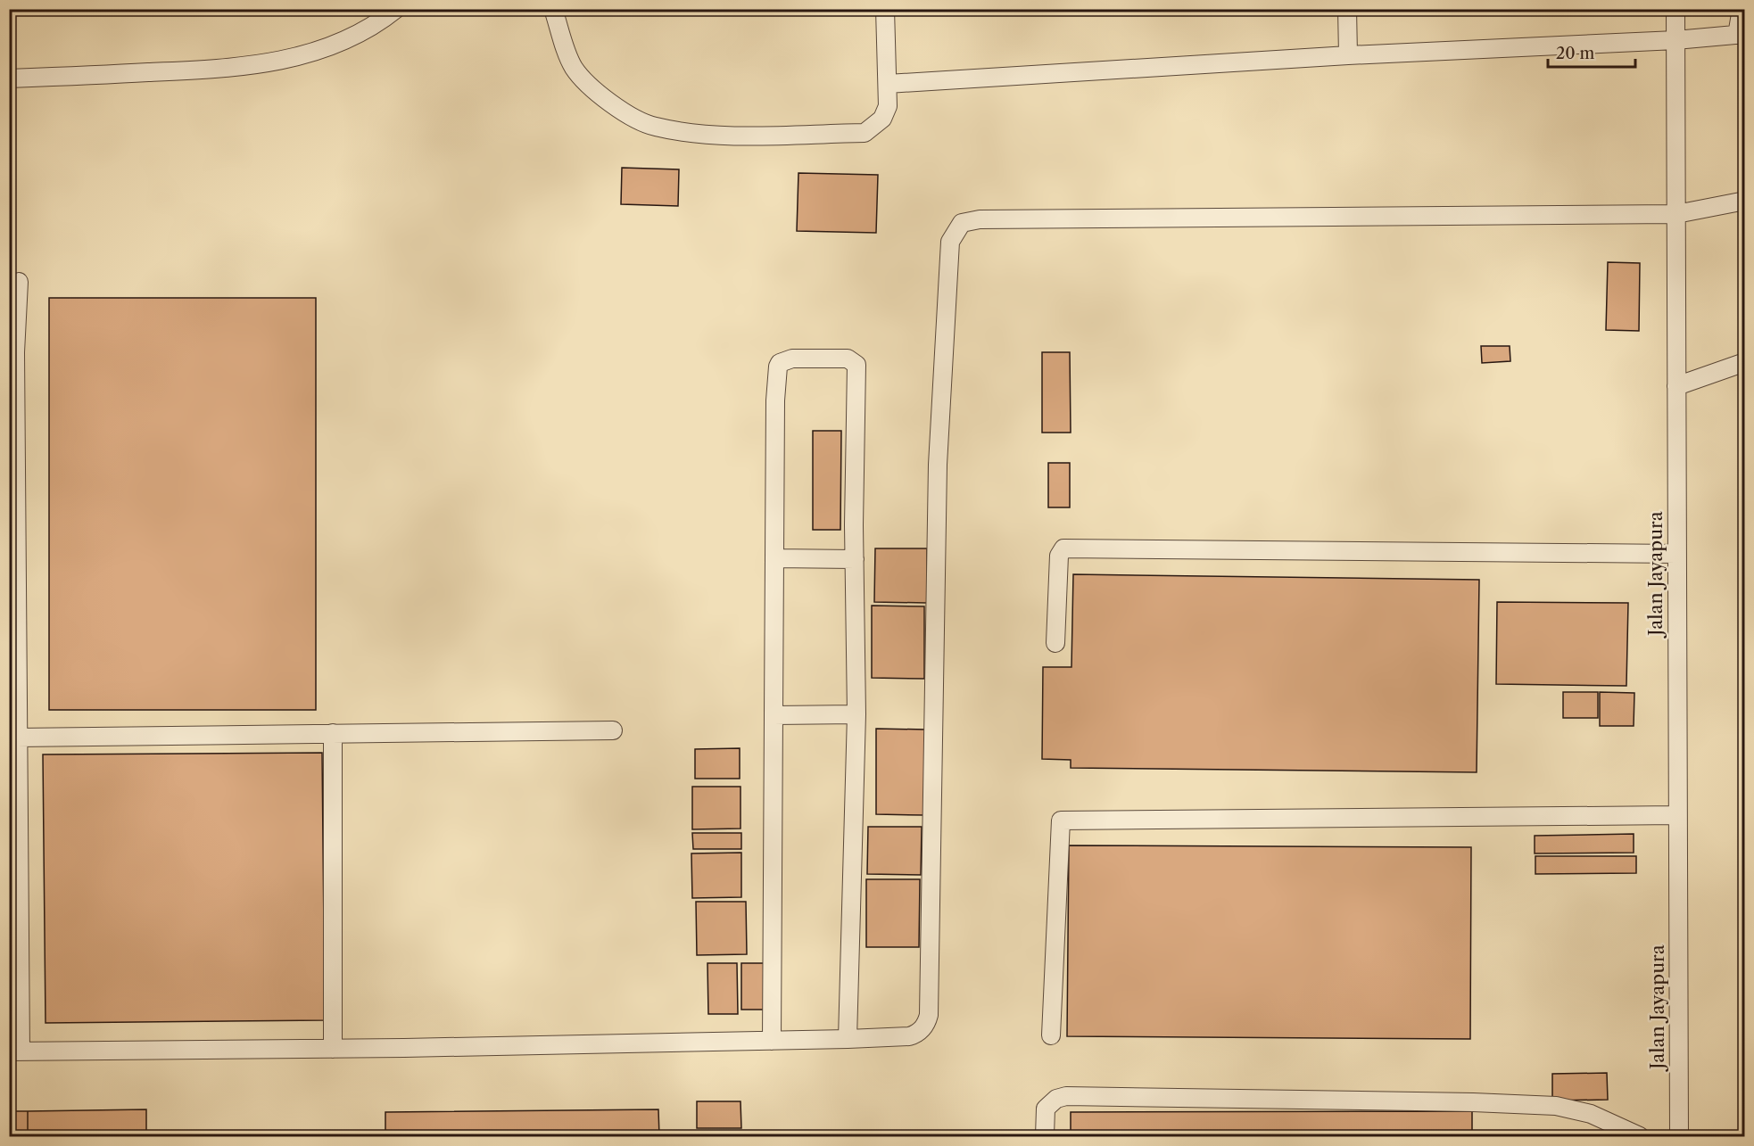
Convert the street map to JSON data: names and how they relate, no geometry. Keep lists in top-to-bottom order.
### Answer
{
  "streets": {
    "lane": ["Jalan Jayapura"]
  },
  "scale_bar": "20 m"
}
